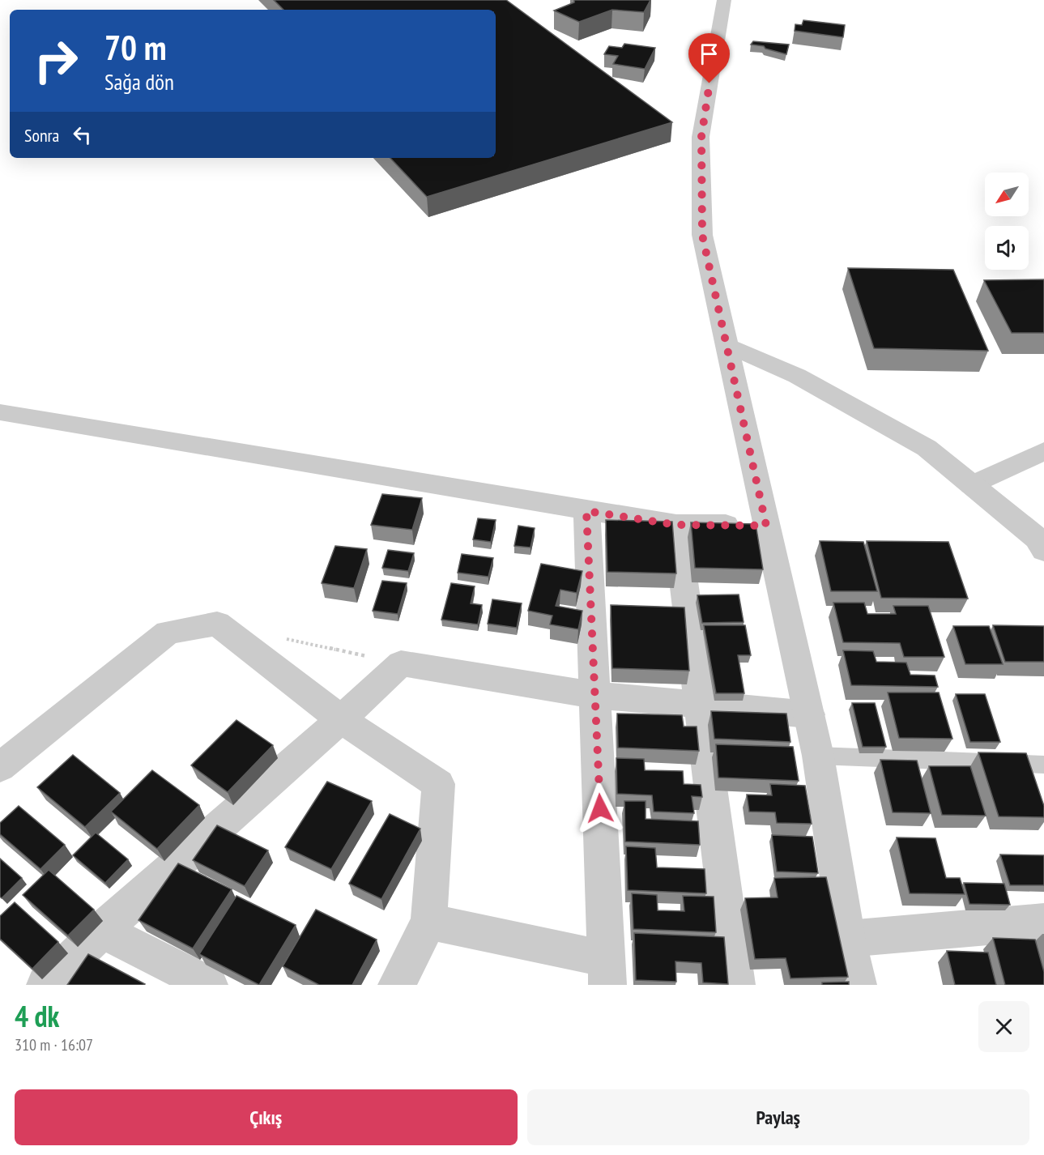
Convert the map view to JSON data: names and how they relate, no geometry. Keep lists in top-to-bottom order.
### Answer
{
  "north": "bottom left",
  "page": {
    "turn": ["70 m", "Sağa dön"],
    "then": "Sonra",
    "heading": ["4 dk", "310 m · 16:07"],
    "buttons": ["Çıkış", "Paylaş"]
  }
}
